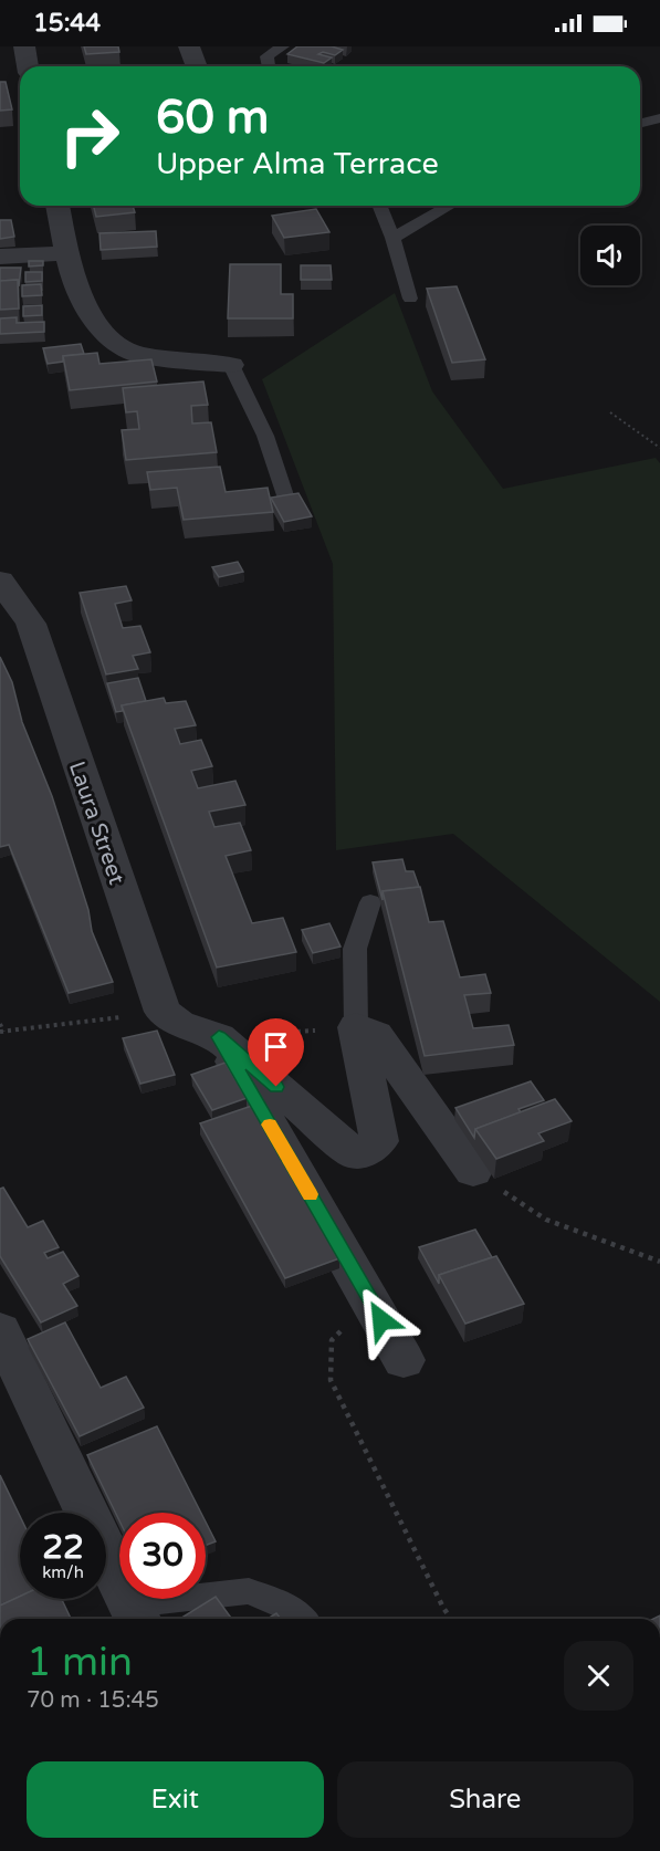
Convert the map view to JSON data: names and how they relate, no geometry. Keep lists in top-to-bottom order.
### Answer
{
  "streets": {
    "street": ["Laura Street"]
  },
  "page": {
    "status": "15:44",
    "turn": ["60 m", "Upper Alma Terrace"],
    "speed": "22 km/h",
    "limit": "30",
    "heading": ["1 min", "70 m · 15:45"],
    "buttons": ["Exit", "Share"]
  }
}
